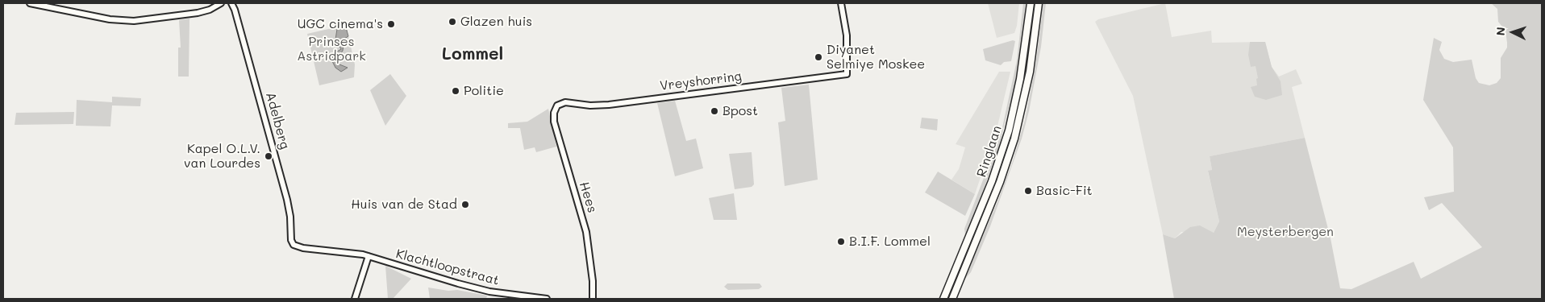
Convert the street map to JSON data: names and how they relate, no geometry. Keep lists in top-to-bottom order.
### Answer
{
  "streets": {
    "highway": ["Ringlaan"],
    "main road": [
      "Vreyshorring",
      "Adelberg",
      "Hees",
      "Klachtloopstraat"
    ]
  },
  "crossings": [
    ["Vreyshorring", "Hees"],
    ["Adelberg", "Klachtloopstraat"]
  ],
  "districts": ["Lommel"],
  "parks": ["Prinses Astridpark", "Meysterbergen"],
  "places": [
    "Glazen huis",
    "UGC cinema's",
    "Diyanet Selmiye Moskee",
    "Politie",
    "Bpost",
    "Kapel O.L.V. van Lourdes",
    "Basic-Fit",
    "Huis van de Stad",
    "B.I.F. Lommel"
  ],
  "north": "left"
}
